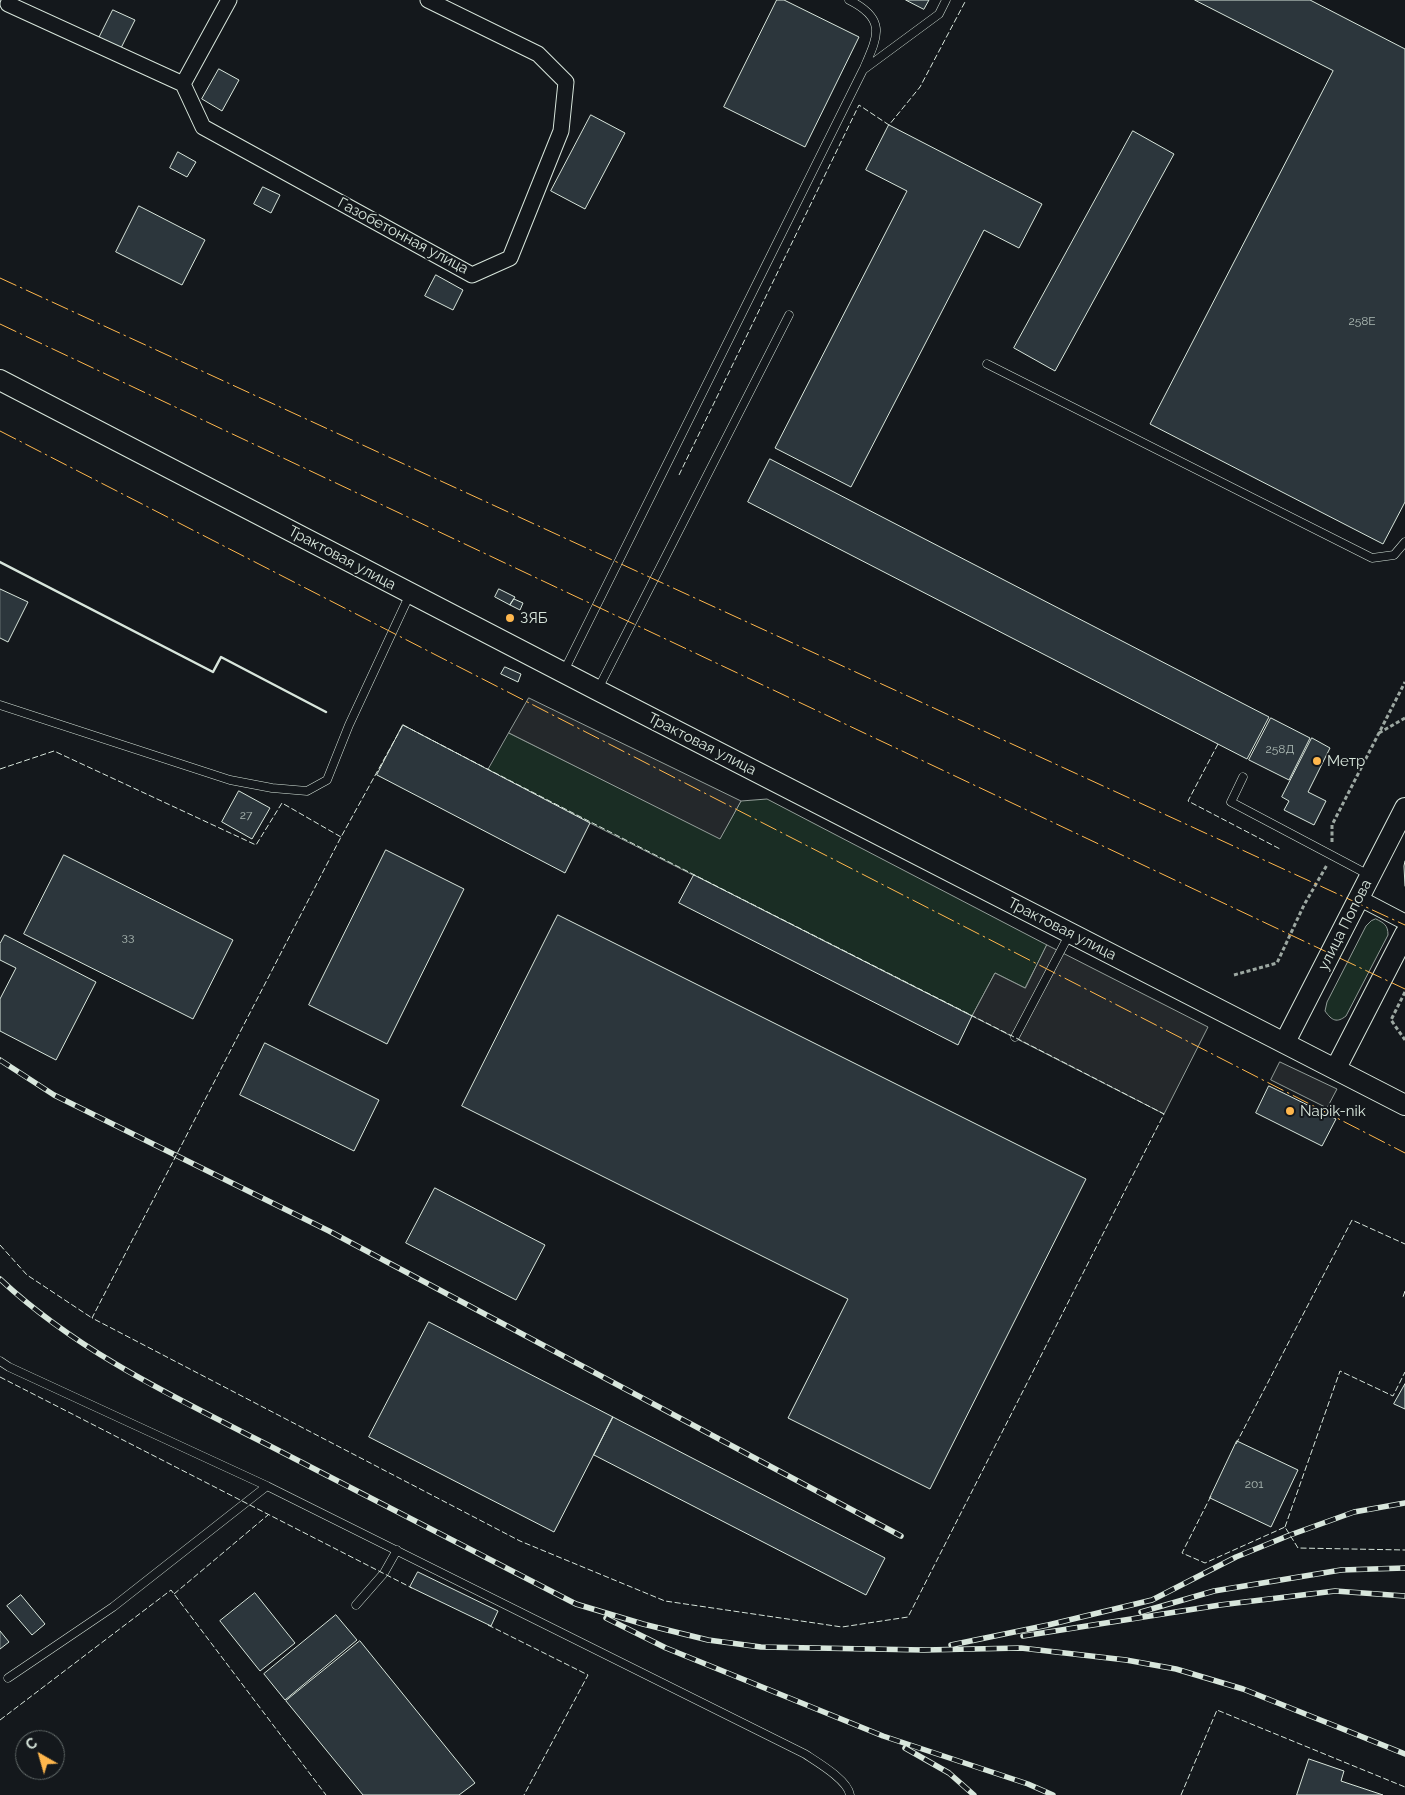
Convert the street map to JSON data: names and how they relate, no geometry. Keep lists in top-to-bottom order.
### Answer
{
  "streets": {
    "main road": ["Трактовая улица", "улица Попова"],
    "street": ["Газобетонная улица"]
  },
  "crossings": [
    ["Трактовая улица", "улица Попова"]
  ],
  "places": ["ЗЯБ", "Метр", "Napik-nik"],
  "house_numbers": [
    "258Е",
    "258Д",
    "27",
    "33",
    "201"
  ],
  "north": "top left"
}
